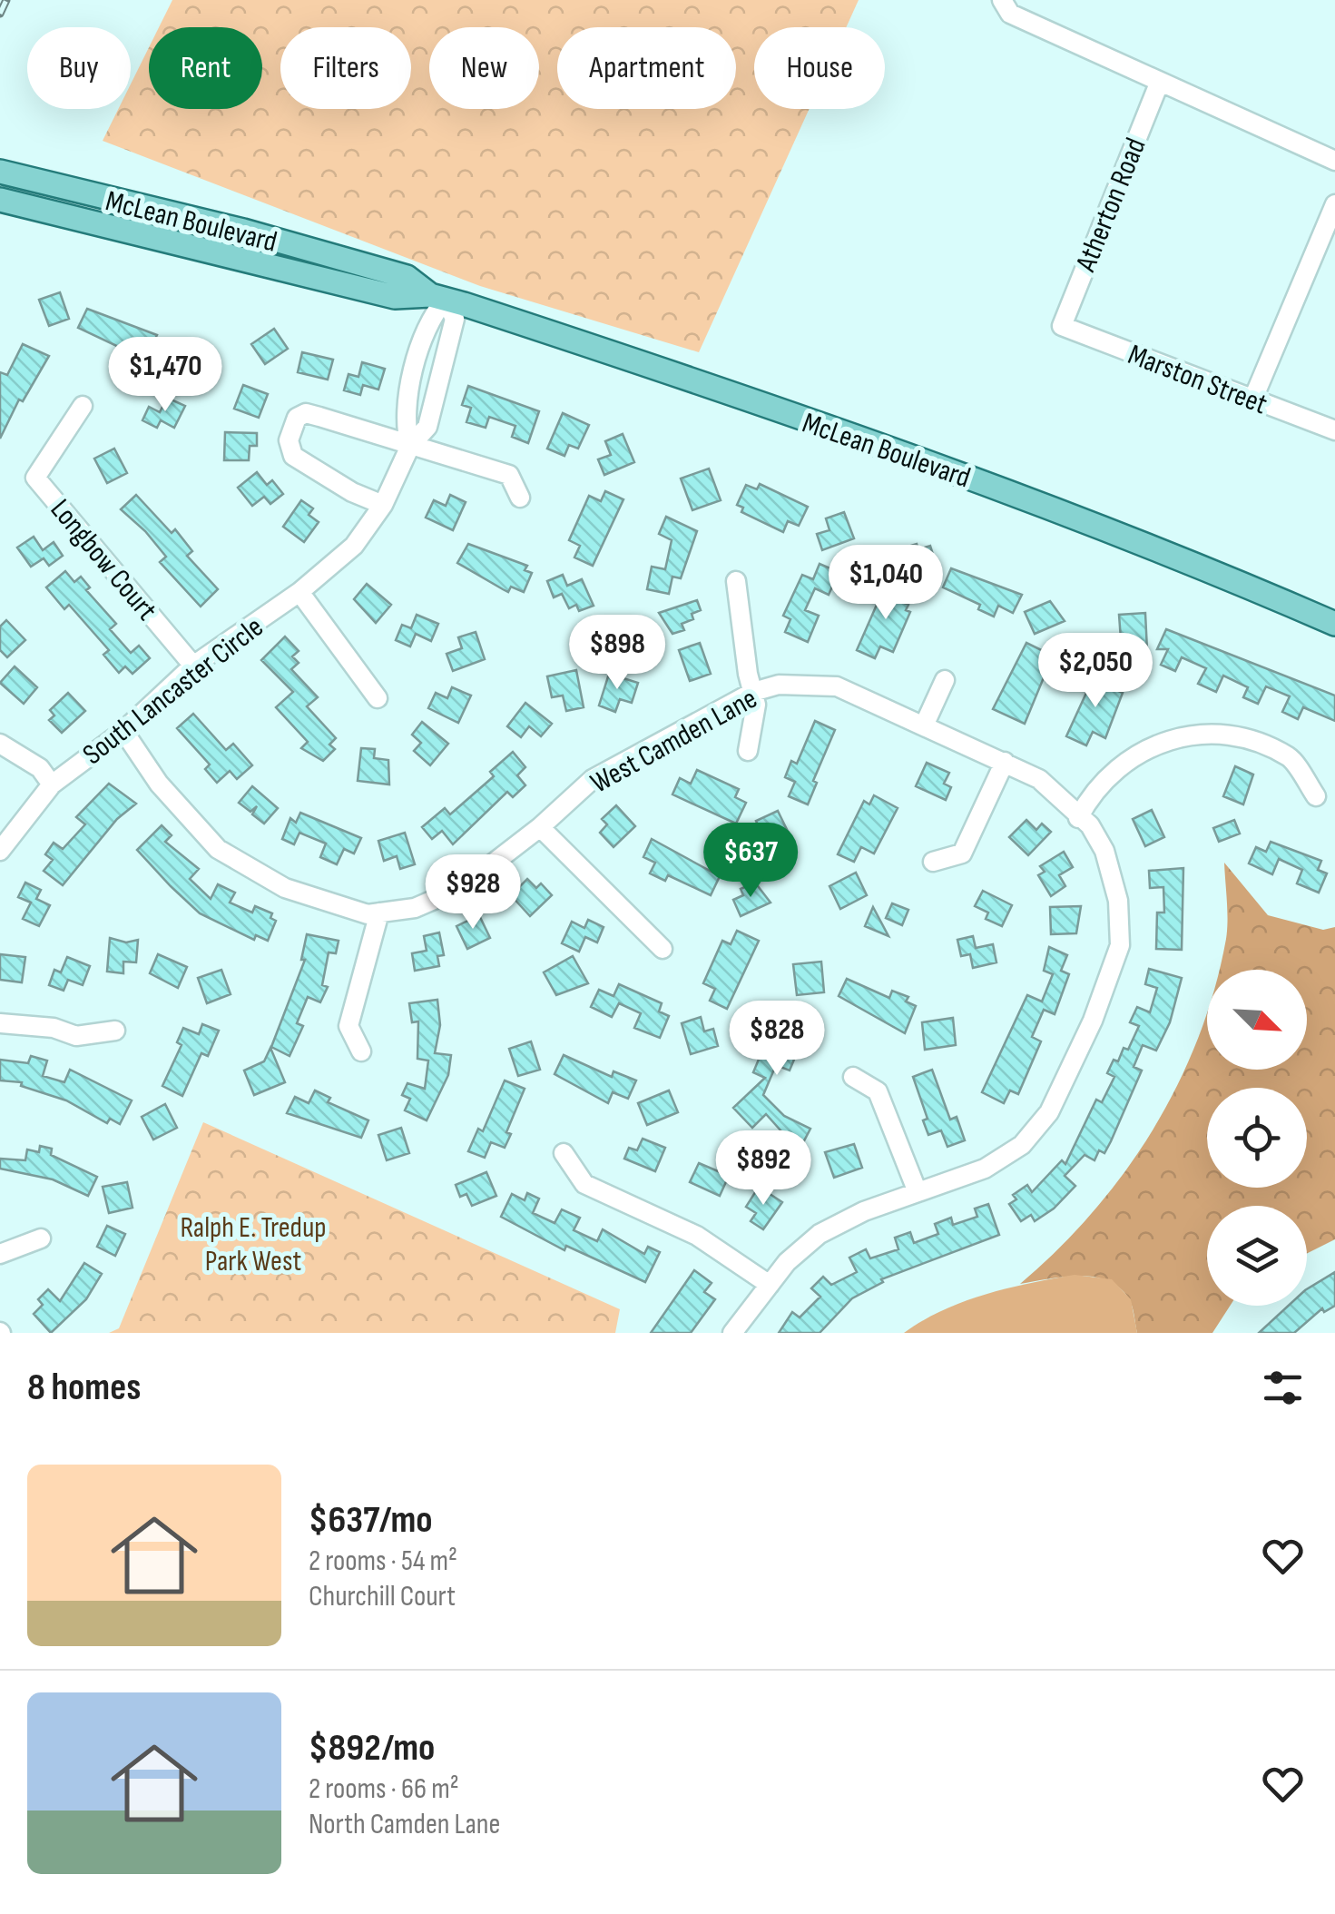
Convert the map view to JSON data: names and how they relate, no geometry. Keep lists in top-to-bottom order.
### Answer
{
  "streets": {
    "main road": ["McLean Boulevard"],
    "street": [
      "Atherton Road",
      "Marston Street",
      "Longbow Court",
      "South Lancaster Circle",
      "West Camden Lane"
    ]
  },
  "crossings": [
    ["Atherton Road", "Marston Street"],
    ["McLean Boulevard", "South Lancaster Circle"],
    ["Longbow Court", "South Lancaster Circle"],
    ["South Lancaster Circle", "West Camden Lane"]
  ],
  "parks": ["Ralph E. Tredup Park West"],
  "north": "bottom right",
  "page": {
    "chip": [
      "Buy",
      "Rent",
      "Filters",
      "New",
      "Apartment",
      "House"
    ],
    "price": [
      "$1,470",
      "$1,040",
      "$898",
      "$2,050",
      "$637",
      "$928",
      "$828",
      "$892"
    ],
    "heading": "8 homes",
    "list": [
      {
        "name": "$637/mo",
        "note": "2 rooms · 54 m² · Churchill Court"
      },
      {
        "name": "$892/mo",
        "note": "2 rooms · 66 m² · North Camden Lane"
      }
    ]
  }
}
